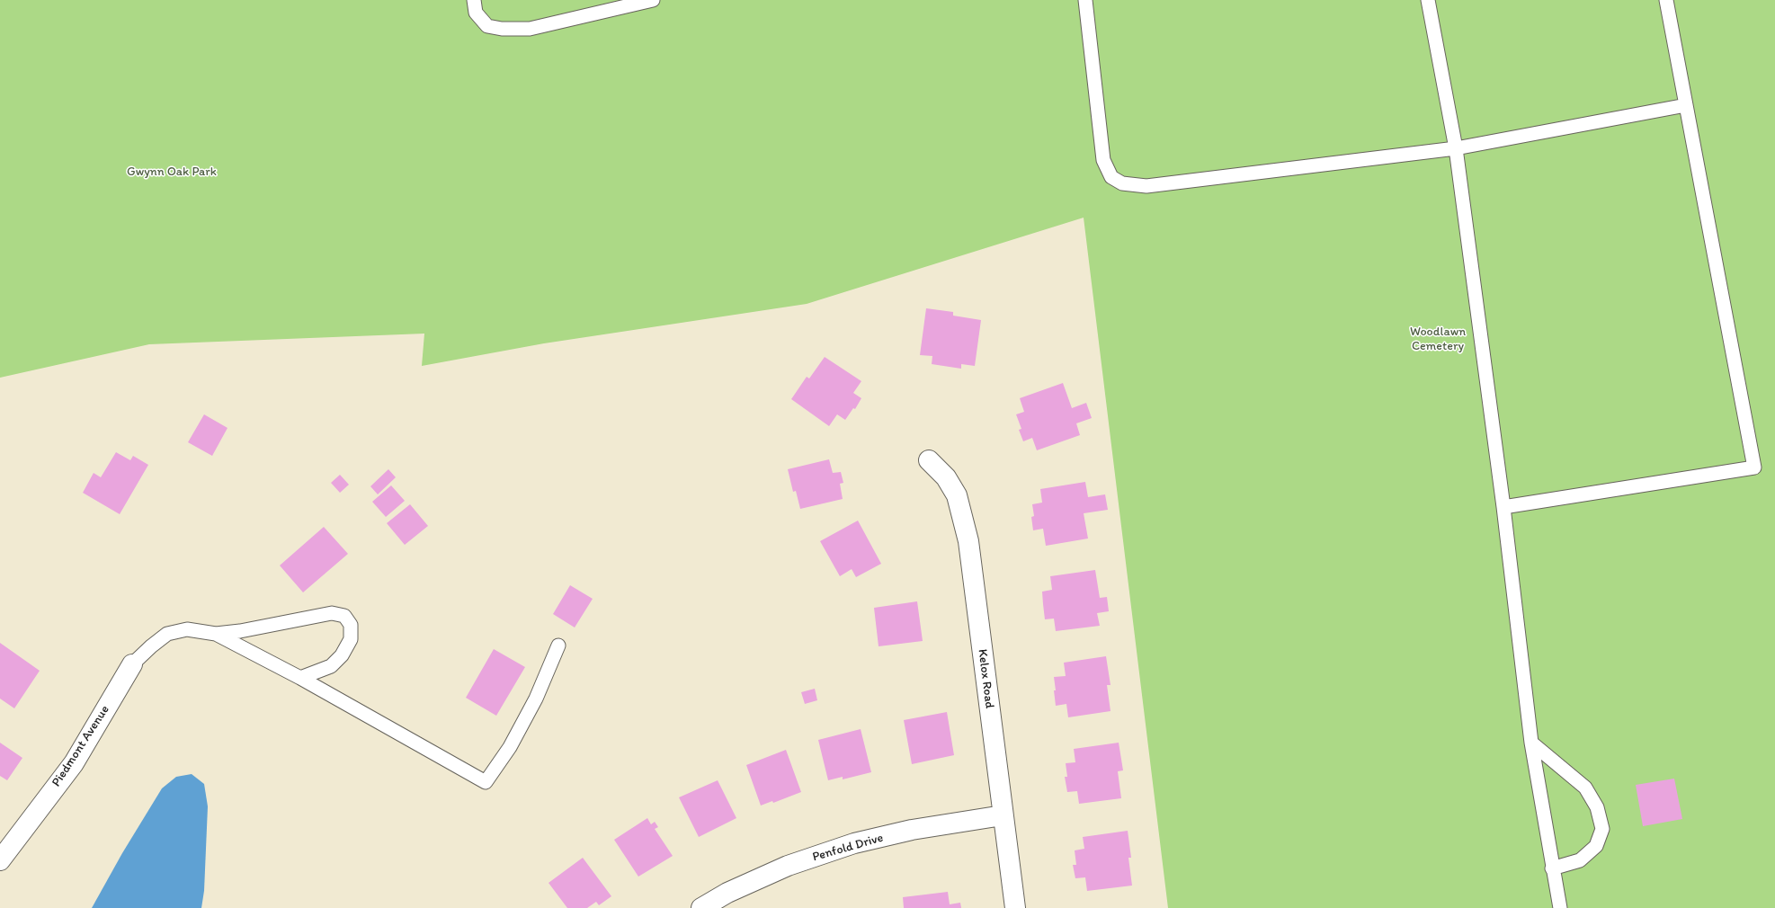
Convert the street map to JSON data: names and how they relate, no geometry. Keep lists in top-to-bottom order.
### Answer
{
  "streets": {
    "street": ["Kelox Road", "Piedmont Avenue", "Penfold Drive"]
  },
  "crossings": [
    ["Kelox Road", "Penfold Drive"]
  ],
  "parks": ["Gwynn Oak Park", "Woodlawn Cemetery"]
}
